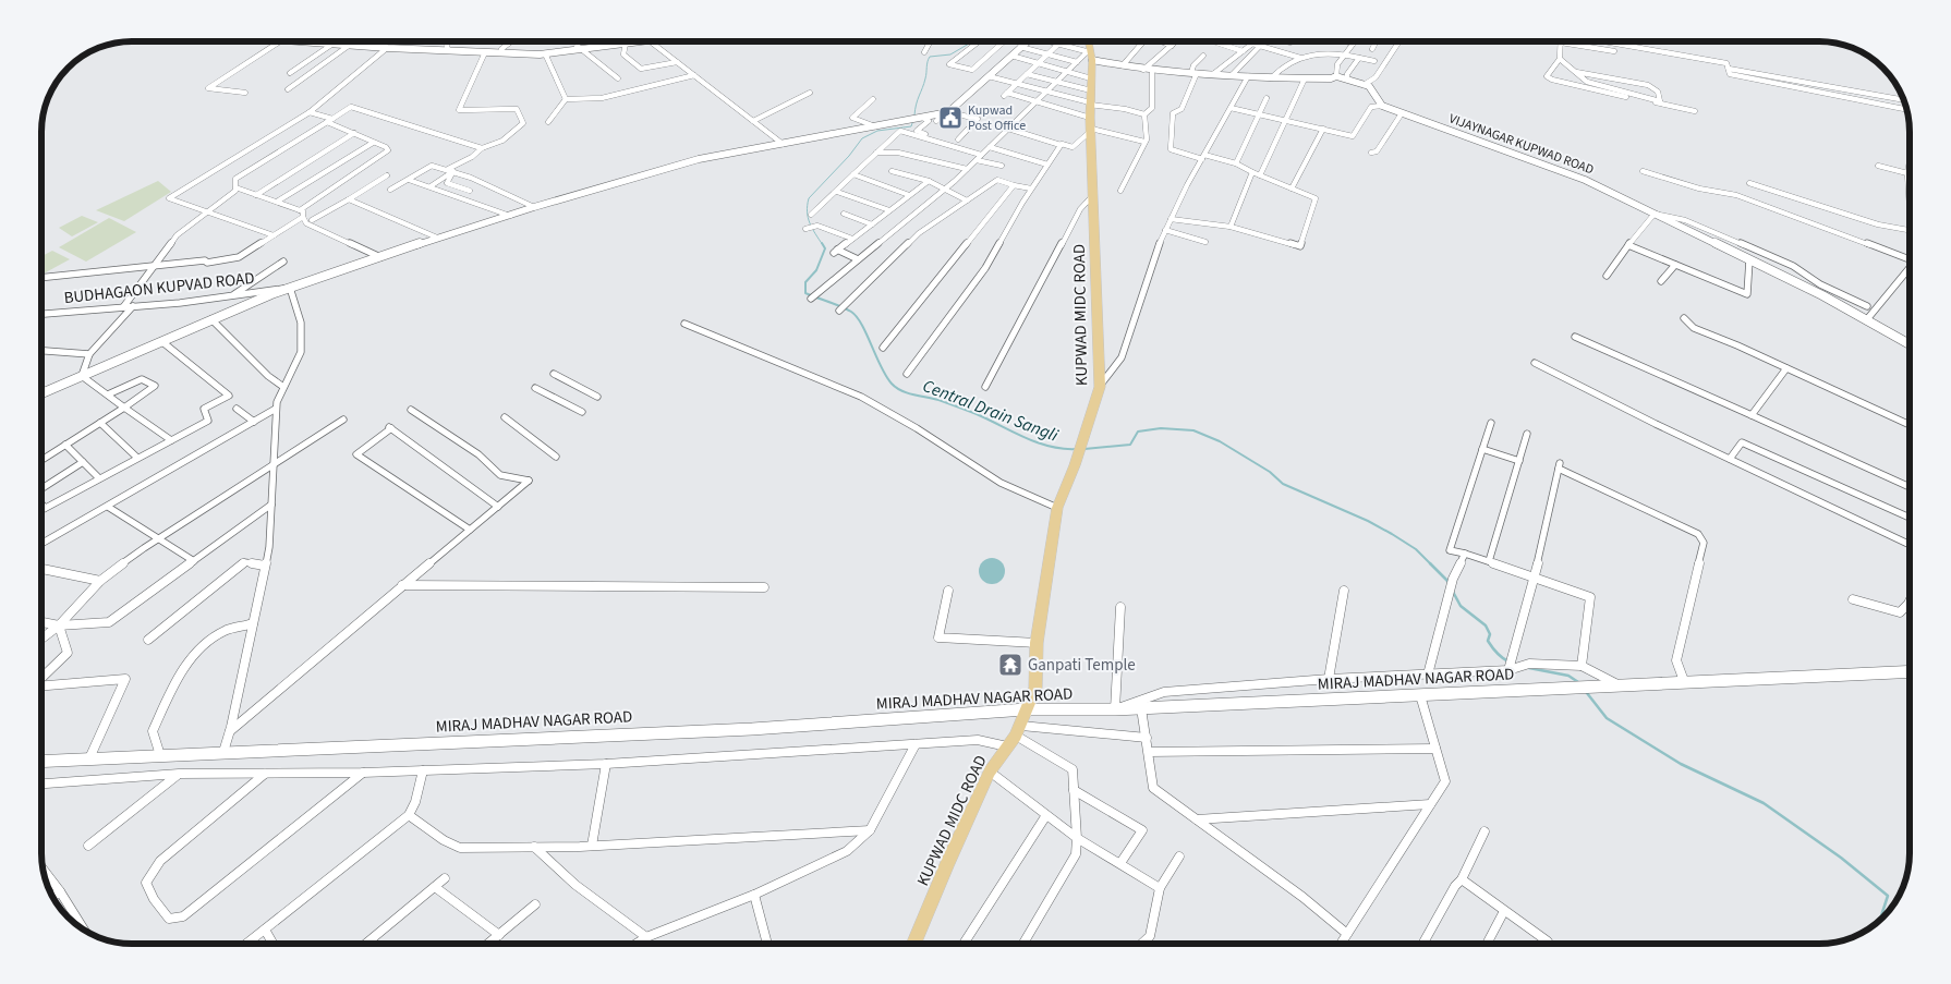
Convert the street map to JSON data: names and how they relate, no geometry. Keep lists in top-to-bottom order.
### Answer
{
  "streets": {
    "main road": ["KUPWAD MIDC ROAD", "MIRAJ MADHAV NAGAR ROAD"],
    "street": ["VIJAYNAGAR KUPWAD ROAD", "BUDHAGAON KUPVAD ROAD"]
  },
  "crossings": [
    ["KUPWAD MIDC ROAD", "MIRAJ MADHAV NAGAR ROAD"]
  ],
  "water": ["Central Drain Sangli"],
  "places": {
    "public building": ["Kupwad Post Office"],
    "temple": ["Ganpati Temple"]
  }
}
